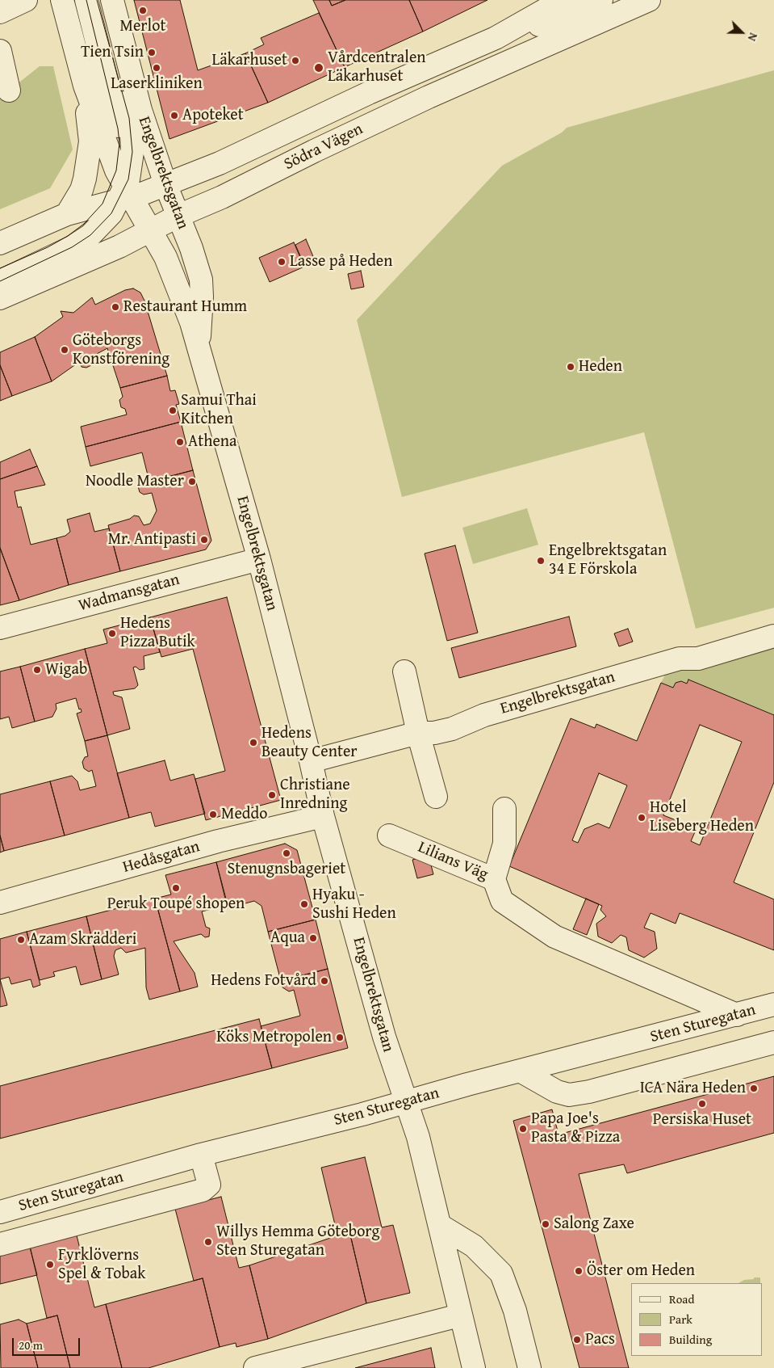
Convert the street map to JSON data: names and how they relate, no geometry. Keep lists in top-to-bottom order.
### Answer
{
  "streets": {
    "street": [
      "Södra Vägen",
      "Engelbrektsgatan",
      "Wadmansgatan",
      "Hedåsgatan",
      "Lilians Väg",
      "Sten Sturegatan"
    ]
  },
  "crossings": [
    ["Södra Vägen", "Engelbrektsgatan"],
    ["Engelbrektsgatan", "Wadmansgatan"],
    ["Engelbrektsgatan", "Hedåsgatan"],
    ["Engelbrektsgatan", "Sten Sturegatan"]
  ],
  "places": [
    "Merlot",
    "Tien Tsin",
    "Läkarhuset",
    "Laserkliniken",
    "Vårdcentralen Läkarhuset",
    "Apoteket",
    "Lasse på Heden",
    "Restaurant Humm",
    "Göteborgs Konstförening",
    "Heden",
    "Samui Thai Kitchen",
    "Athena",
    "Noodle Master",
    "Mr. Antipasti",
    "Engelbrektsgatan 34 E Förskola",
    "Hedens Pizza Butik",
    "Wigab",
    "Hedens Beauty Center",
    "Christiane Inredning",
    "Meddo",
    "Hotel Liseberg Heden",
    "Stenugnsbageriet",
    "Peruk Toupé shopen",
    "Hyaku - Sushi Heden",
    "Aqua",
    "Azam Skrädderi",
    "Hedens Fotvård",
    "Köks Metropolen",
    "ICA Nära Heden",
    "Persiska Huset",
    "Papa Joe's Pasta & Pizza",
    "Salong Zaxe",
    "Willys Hemma Göteborg Sten Sturegatan",
    "Fyrklöverns Spel & Tobak",
    "Öster om Heden",
    "Pacs"
  ],
  "legend": ["Road", "Park", "Building"],
  "scale_bar": "20 m",
  "north": "bottom right"
}
